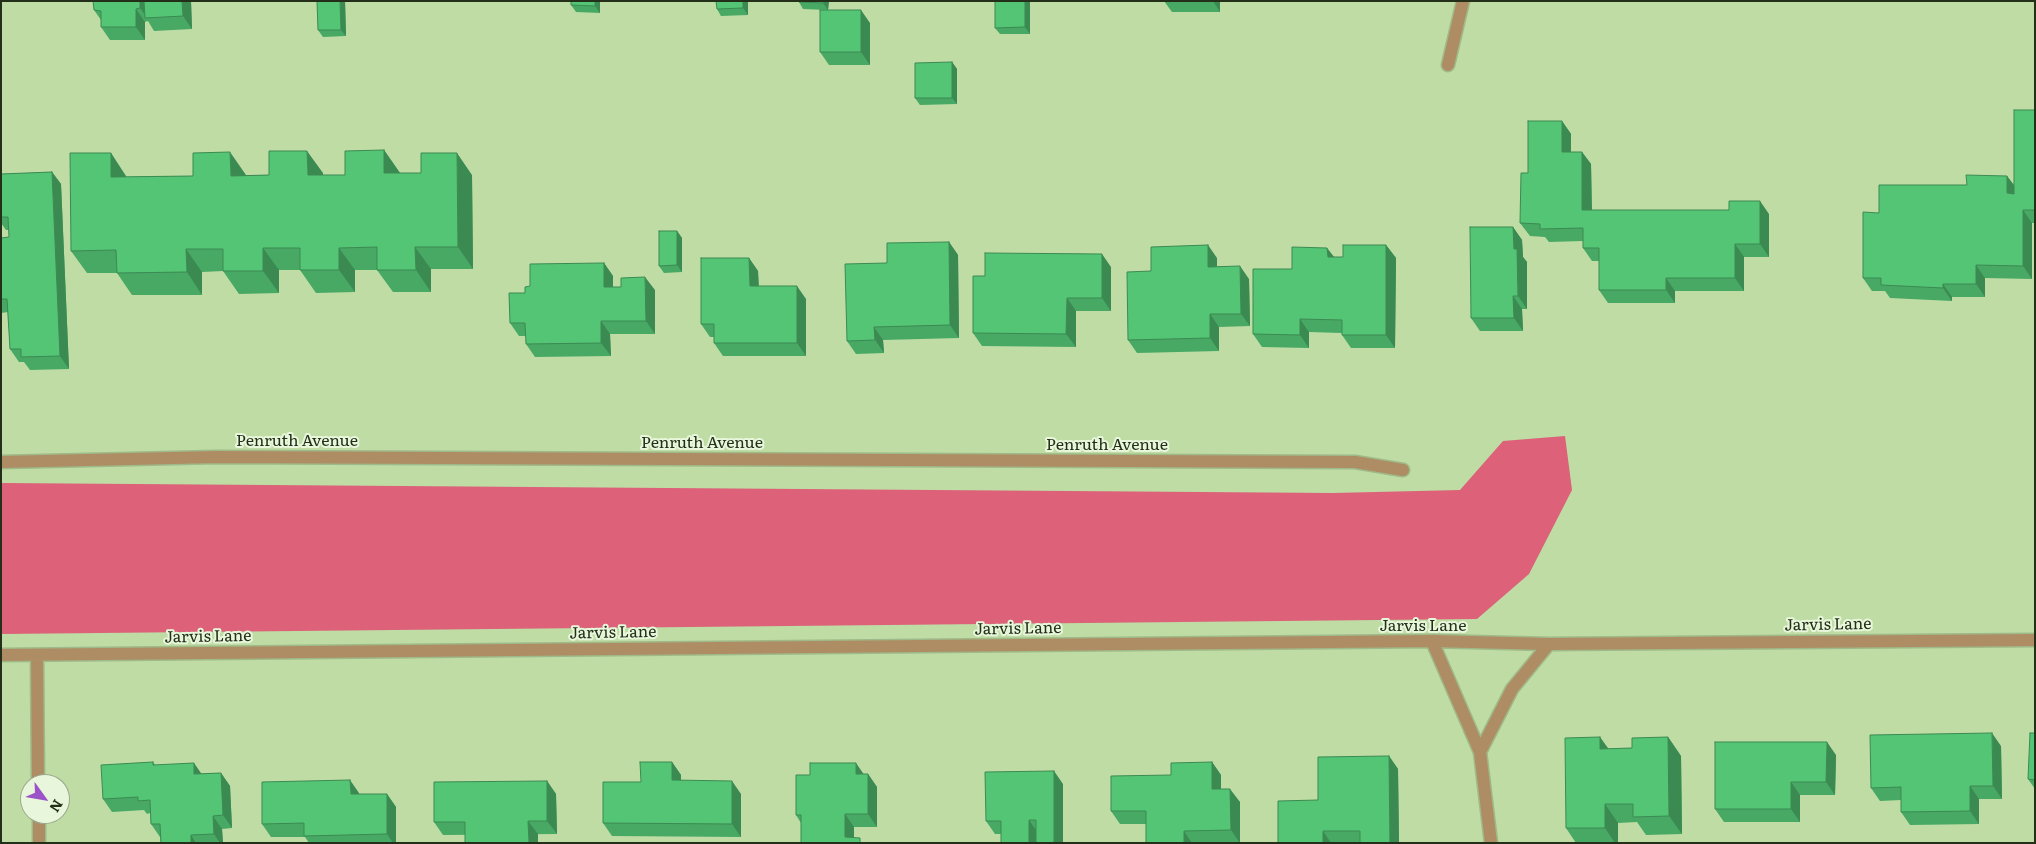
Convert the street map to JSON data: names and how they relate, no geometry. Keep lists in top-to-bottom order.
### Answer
{
  "streets": {
    "street": ["Penruth Avenue", "Jarvis Lane"]
  },
  "north": "bottom right"
}
